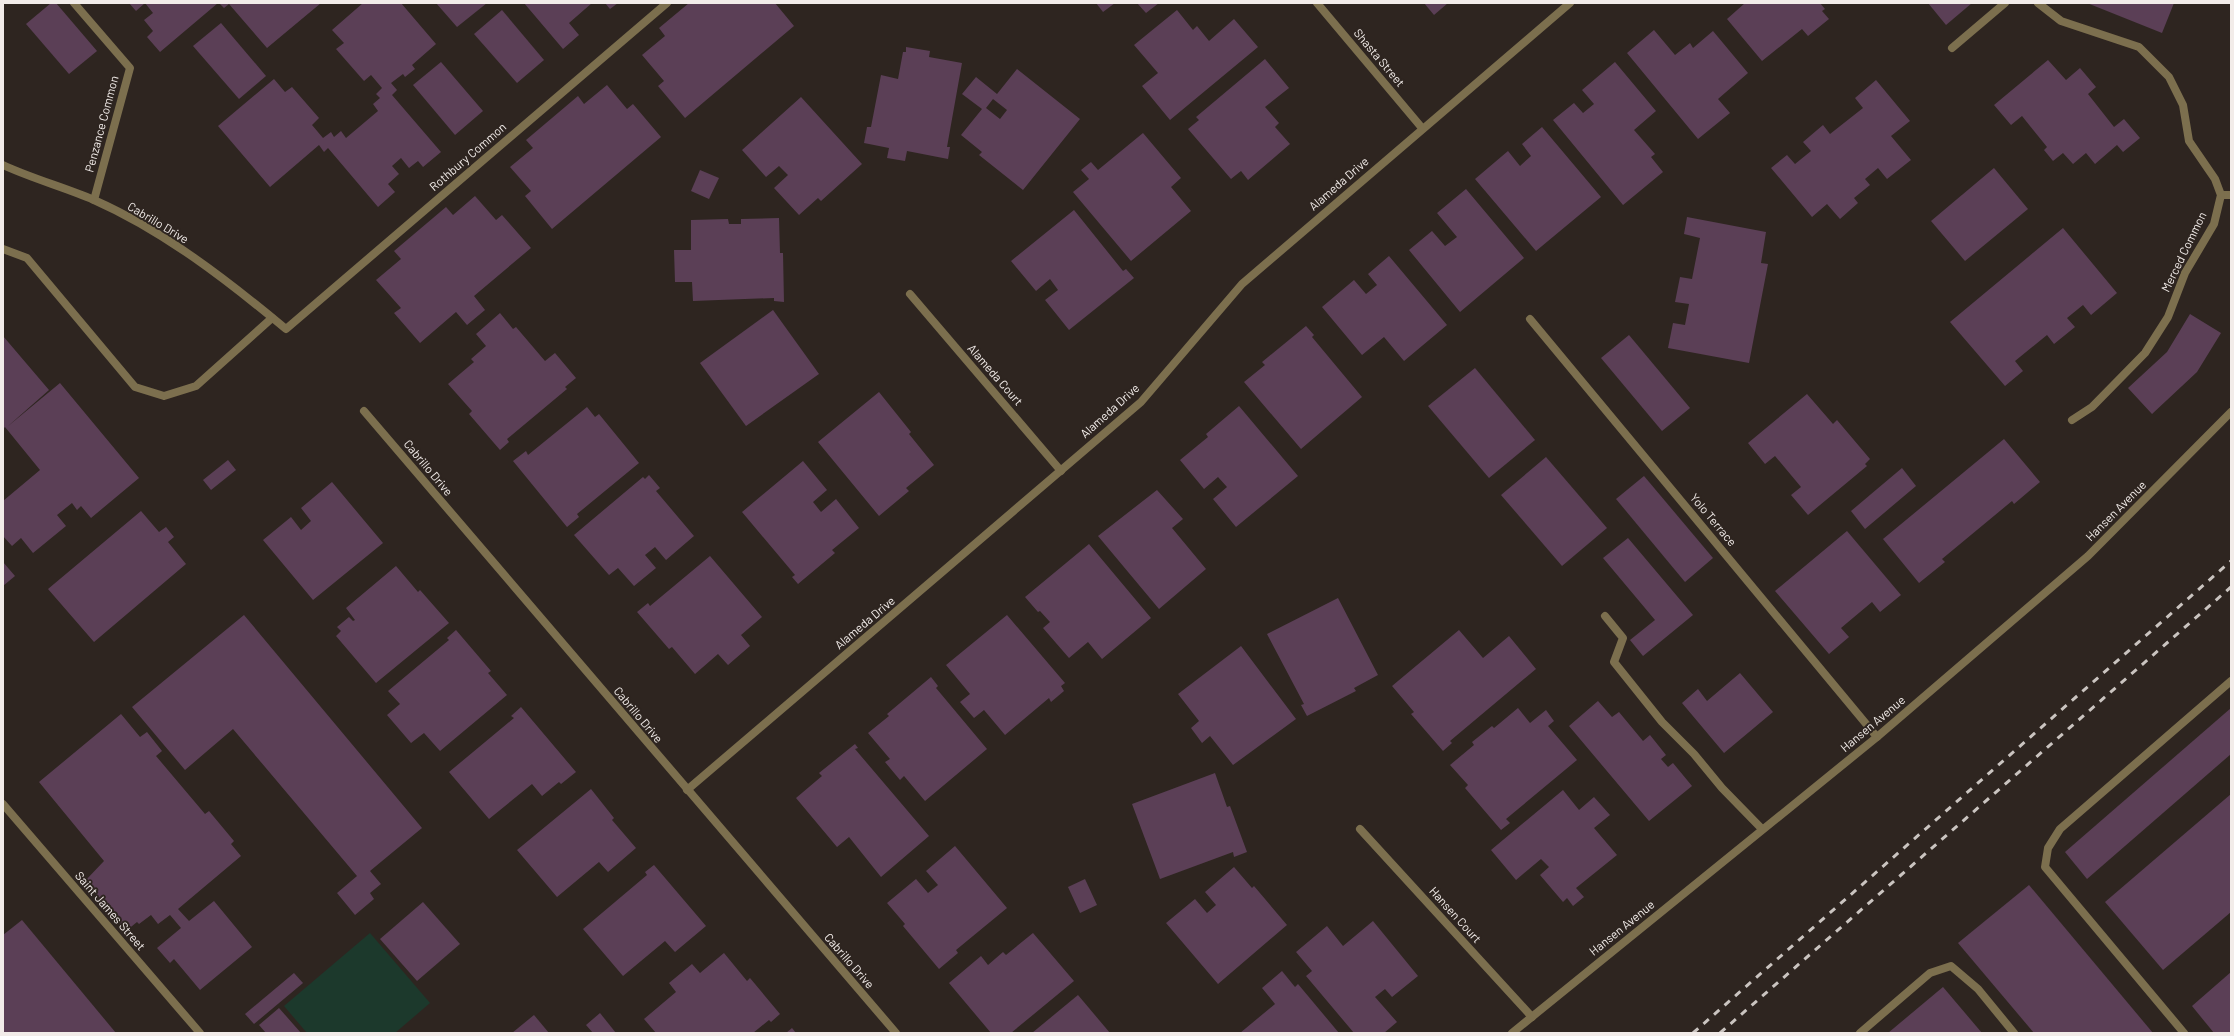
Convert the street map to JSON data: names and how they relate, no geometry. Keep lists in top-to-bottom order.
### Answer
{
  "streets": {
    "street": [
      "Shasta Street",
      "Penzance Common",
      "Rothbury Common",
      "Alameda Drive",
      "Cabrillo Drive",
      "Merced Common",
      "Alameda Court",
      "Hansen Avenue",
      "Yolo Terrace",
      "Saint James Street",
      "Hansen Court"
    ]
  },
  "crossings": [
    ["Shasta Street", "Alameda Drive"],
    ["Penzance Common", "Cabrillo Drive"],
    ["Rothbury Common", "Cabrillo Drive"],
    ["Alameda Drive", "Cabrillo Drive"],
    ["Alameda Drive", "Alameda Court"],
    ["Hansen Avenue", "Yolo Terrace"],
    ["Hansen Avenue", "Hansen Court"]
  ]
}
